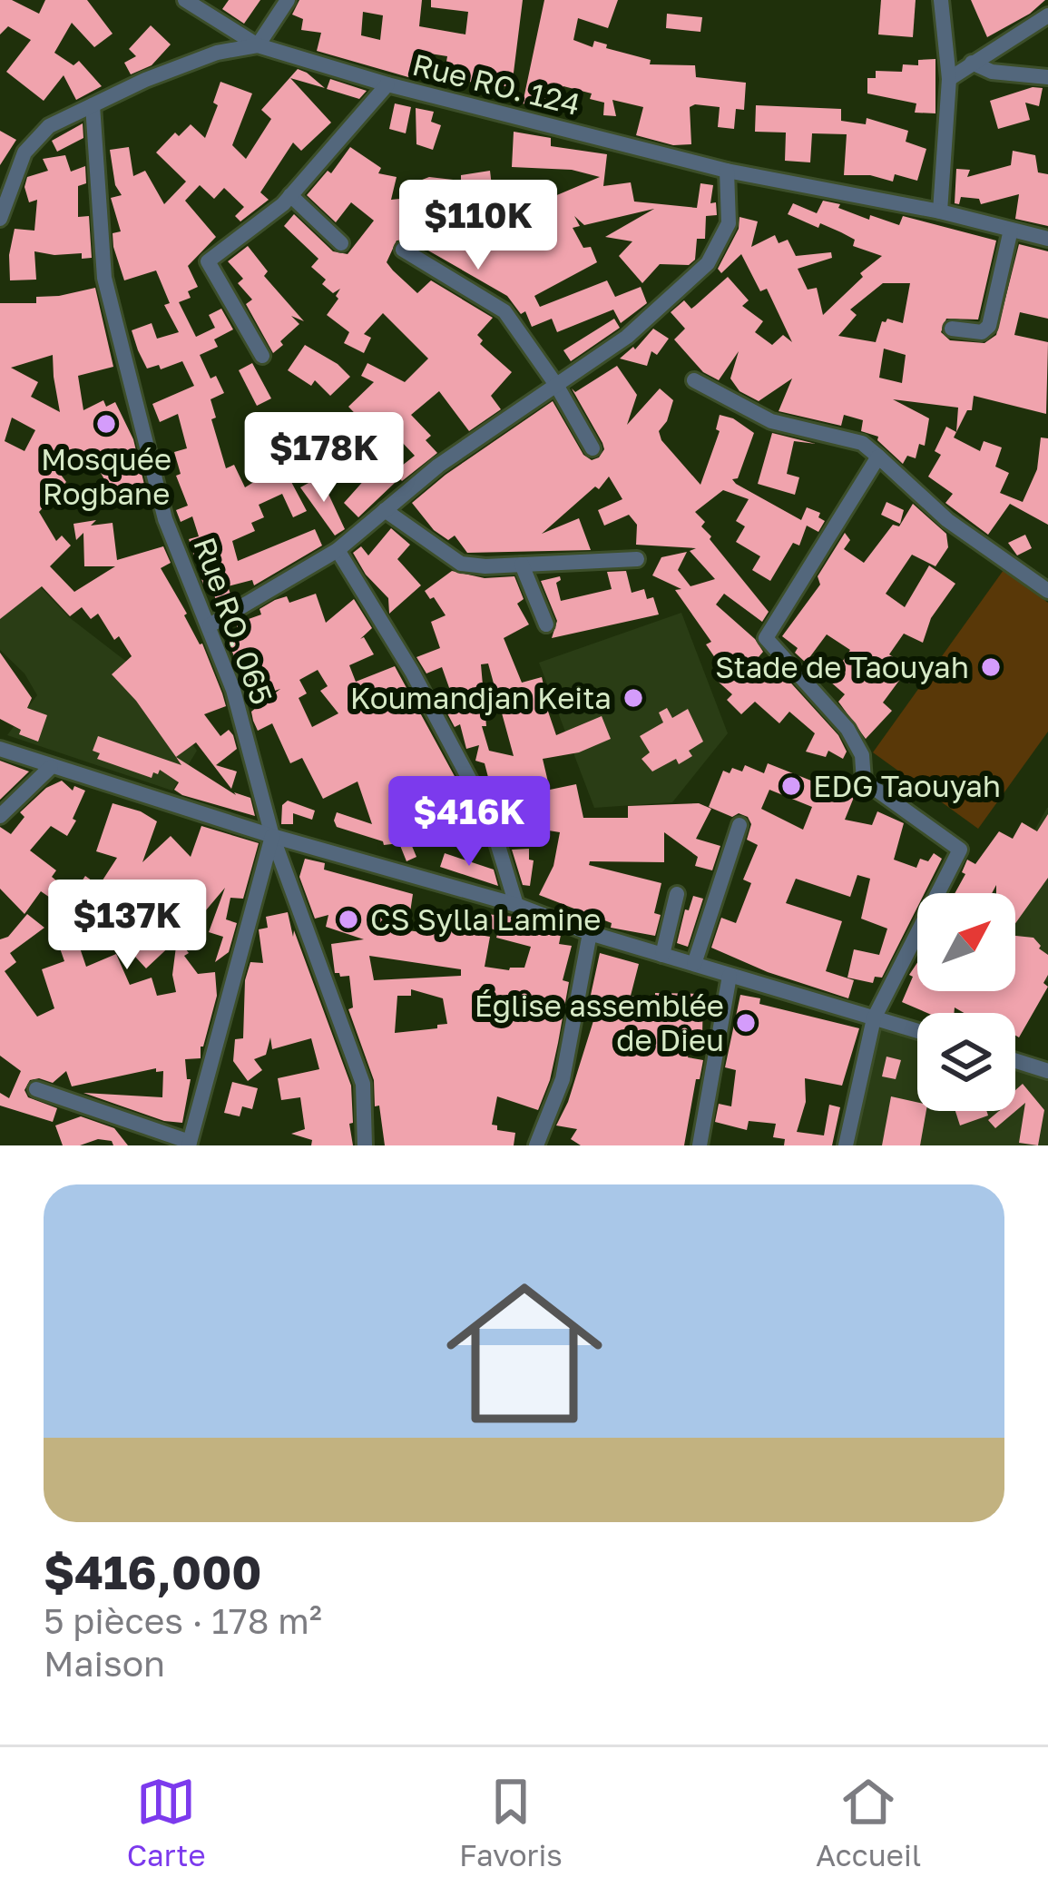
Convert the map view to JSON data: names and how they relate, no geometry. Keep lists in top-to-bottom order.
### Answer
{
  "streets": {
    "street": ["Rue RO. 124", "Rue RO. 065"]
  },
  "crossings": [
    ["Rue RO. 124", "Rue RO. 065"]
  ],
  "places": [
    "Mosquée Rogbane",
    "Stade de Taouyah",
    "Koumandjan Keita",
    "EDG Taouyah",
    "CS Sylla Lamine",
    "Église assemblée de Dieu"
  ],
  "north": "top right",
  "page": {
    "price": [
      "$110K",
      "$178K",
      "$416K",
      "$137K"
    ],
    "list": [
      {
        "name": "$416,000",
        "note": "5 pièces · 178 m² · Maison"
      }
    ],
    "tabs": ["Carte", "Favoris", "Accueil"]
  }
}
